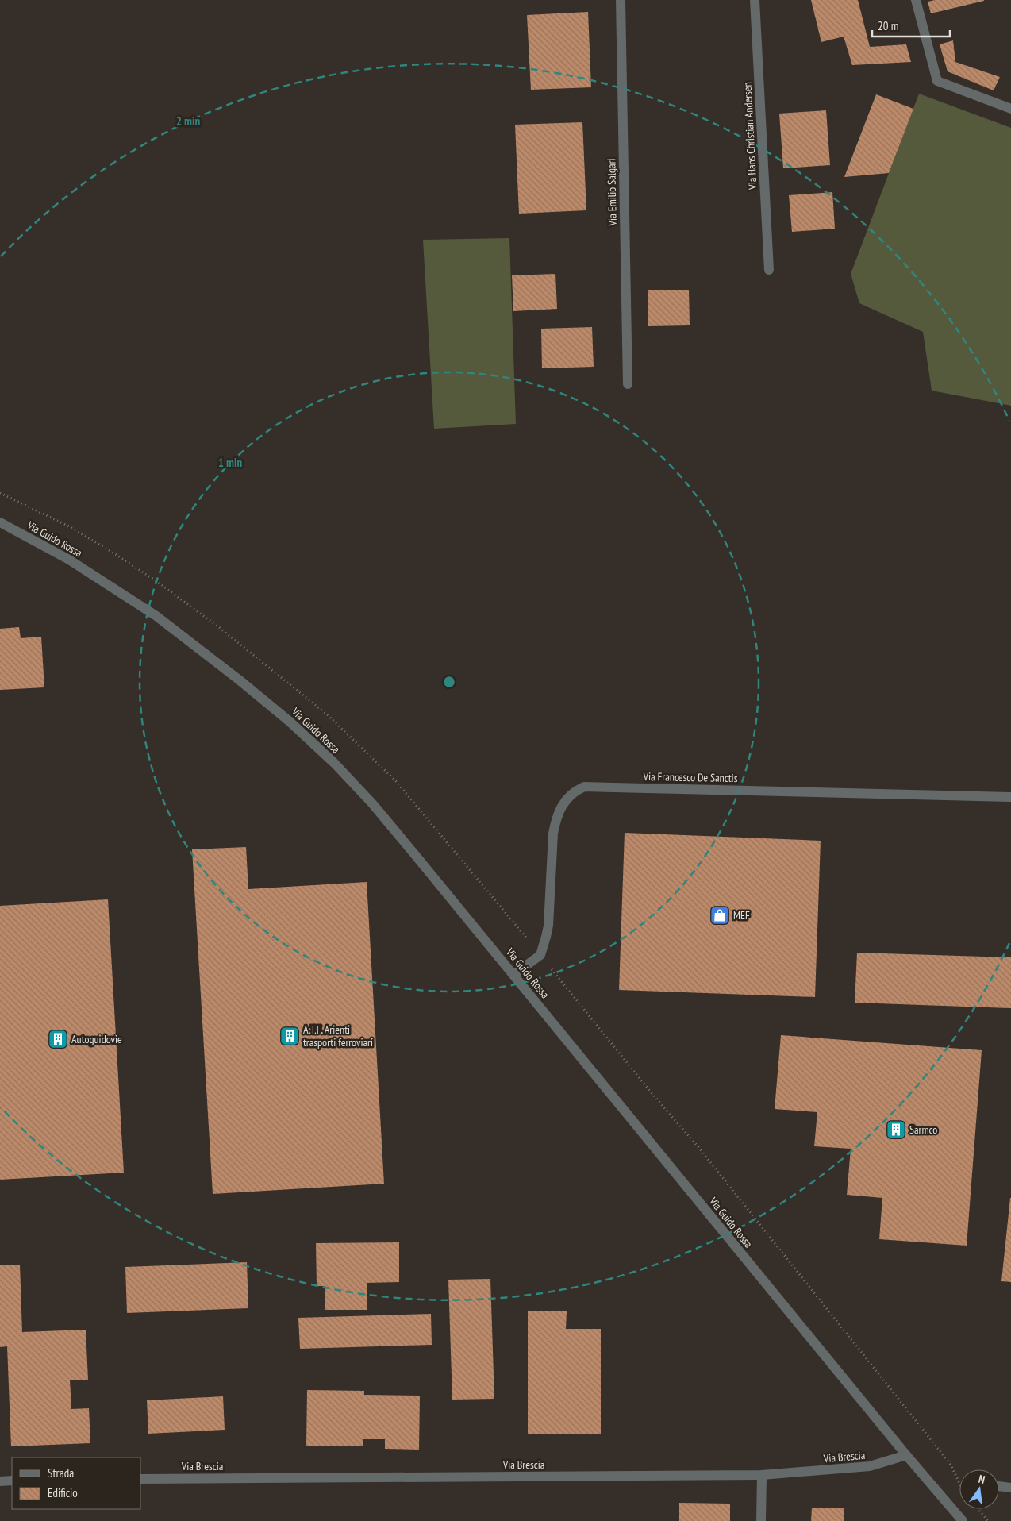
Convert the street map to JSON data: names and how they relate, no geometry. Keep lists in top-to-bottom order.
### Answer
{
  "streets": {
    "street": [
      "Via Hans Christian Andersen",
      "Via Emilio Salgari",
      "Via Guido Rossa",
      "Via Francesco De Sanctis",
      "Via Brescia"
    ]
  },
  "crossings": [
    ["Via Guido Rossa", "Via Francesco De Sanctis"],
    ["Via Guido Rossa", "Via Brescia"]
  ],
  "places": {
    "shop": ["MEF"],
    "building": ["A.T.F. Arienti trasporti ferroviari", "Autoguidovie", "Sarmco"]
  },
  "legend": ["Strada", "Edificio"],
  "scale_bar": "20 m",
  "north": "top",
  "rings": ["2 min", "1 min"]
}
